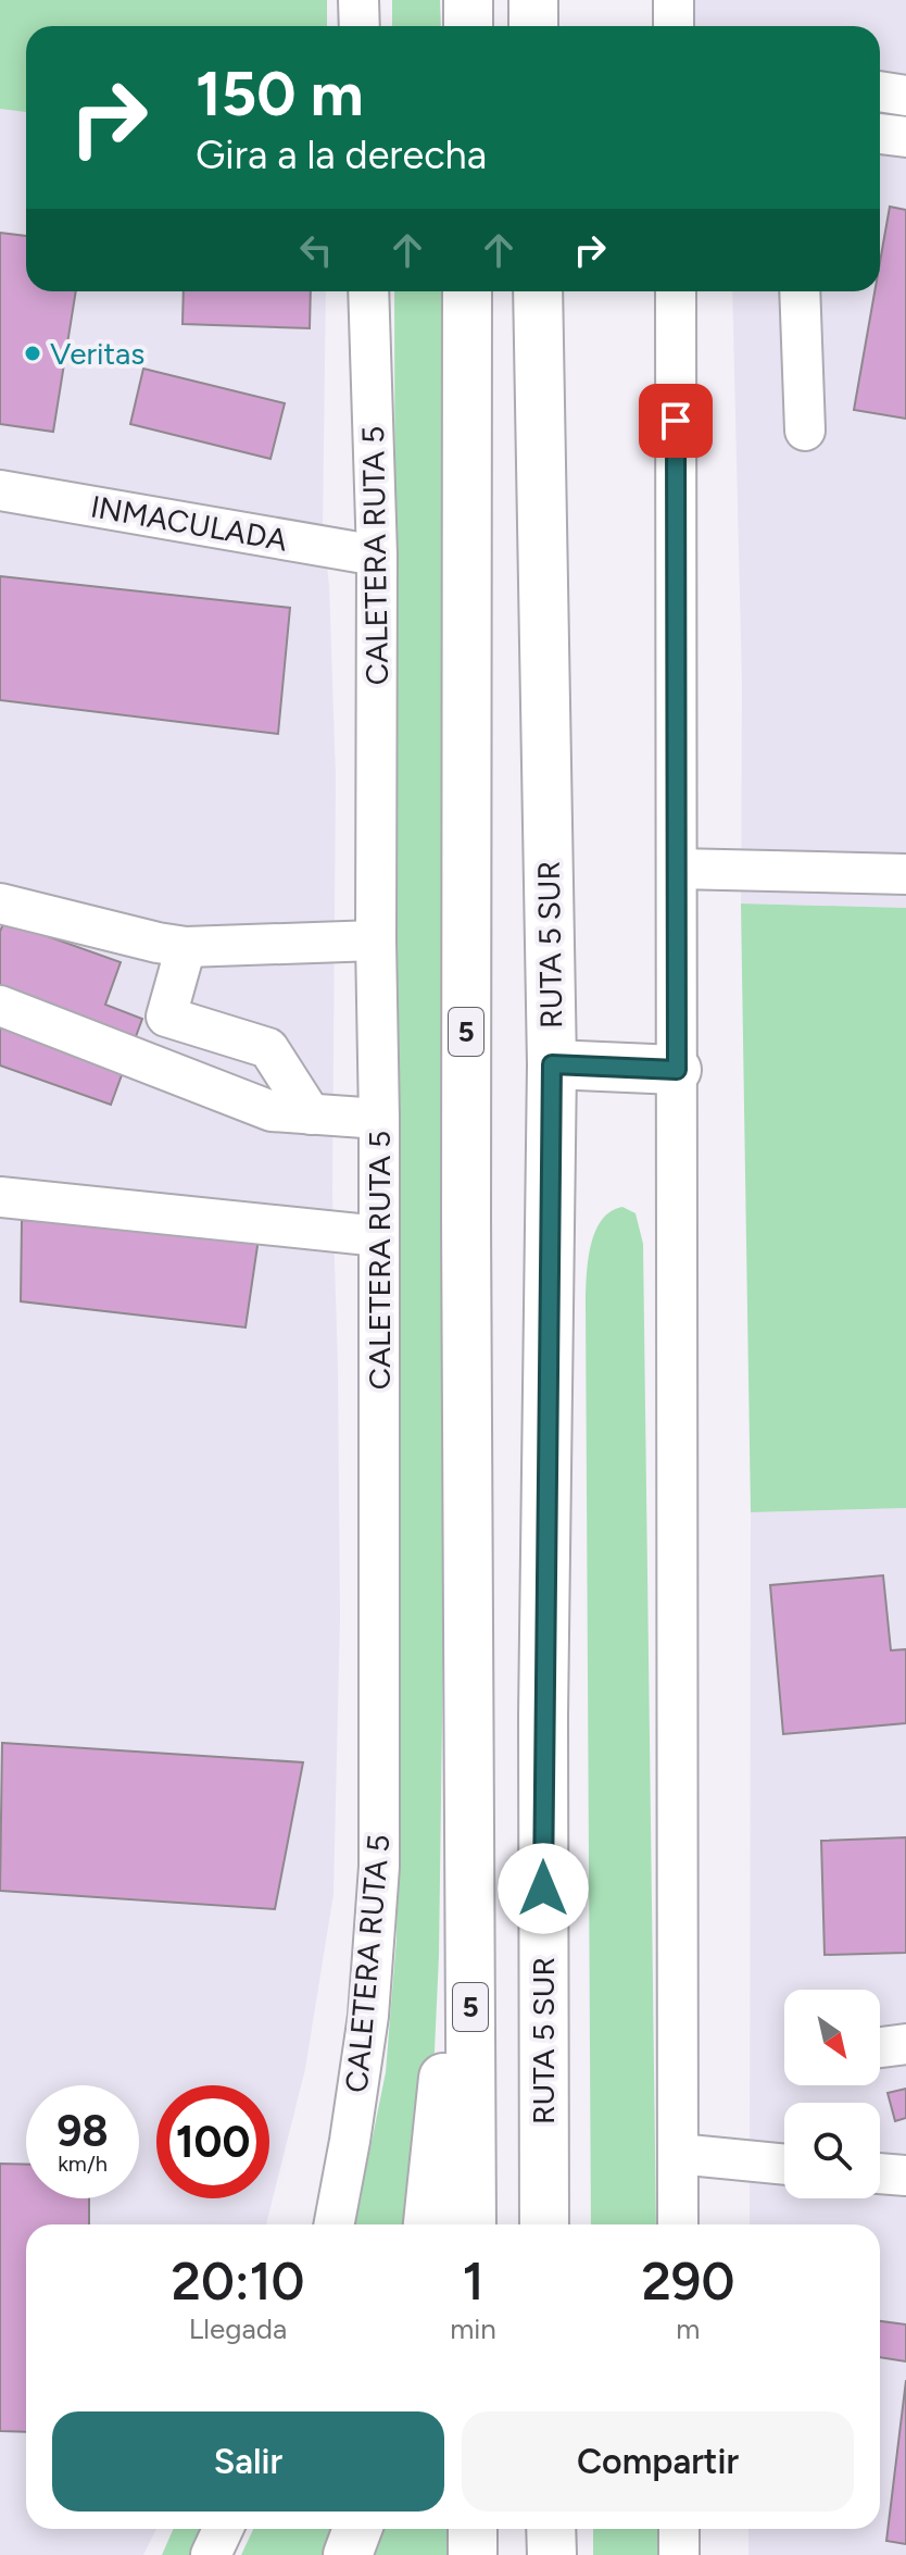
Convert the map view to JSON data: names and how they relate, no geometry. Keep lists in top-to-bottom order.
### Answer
{
  "streets": {
    "highway": ["RUTA 5 SUR", "5"],
    "street": ["INMACULADA", "CALETERA RUTA 5"]
  },
  "crossings": [
    ["INMACULADA", "CALETERA RUTA 5"]
  ],
  "places": ["Veritas"],
  "north": "bottom right",
  "page": {
    "turn": ["150 m", "Gira a la derecha"],
    "speed": "98 km/h",
    "limit": "100",
    "eta": [
      "20:10",
      "Llegada",
      "1",
      "min",
      "290",
      "m"
    ],
    "buttons": ["Salir", "Compartir"]
  }
}
